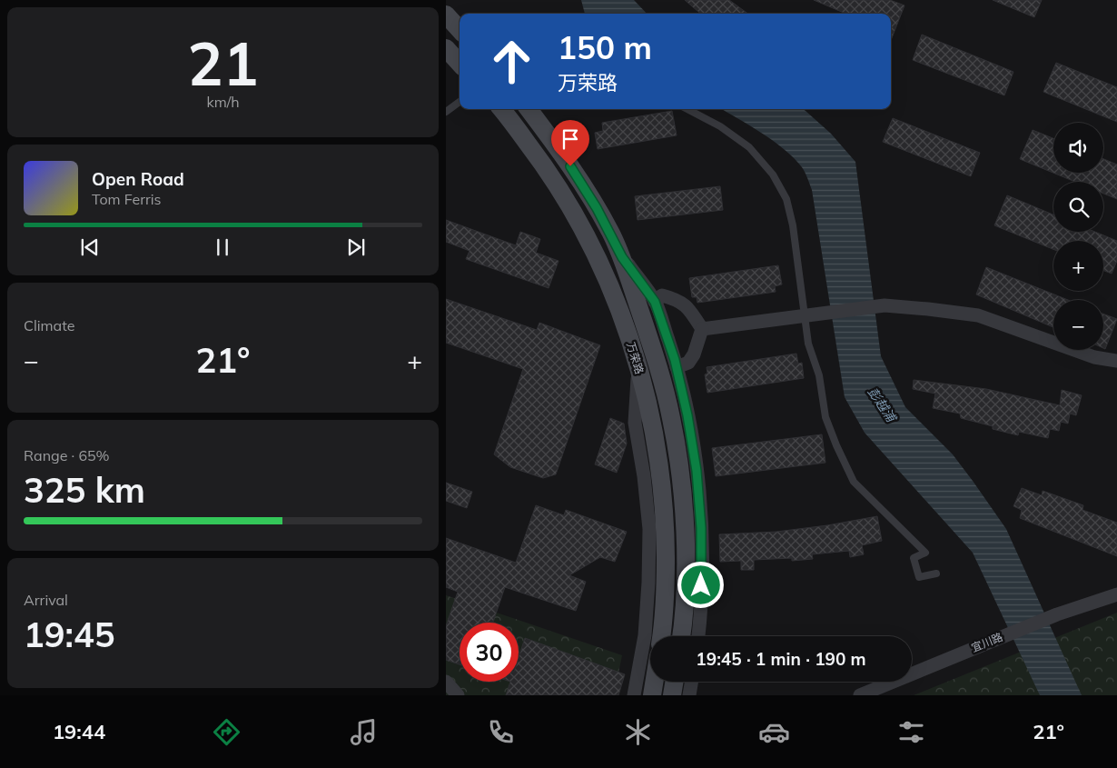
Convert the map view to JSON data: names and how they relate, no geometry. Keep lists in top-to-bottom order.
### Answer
{
  "streets": {
    "main road": ["万荣路"],
    "street": ["宜川路"]
  },
  "water": ["彭越浦"],
  "page": {
    "tile": [
      ["21", "km/h"],
      "Climate",
      ["Range · 65%", "325 km"],
      ["Arrival", "19:45"]
    ],
    "turn": ["150 m", "万荣路"],
    "map_buttons": ["+", "−"],
    "song": ["Open Road", "Tom Ferris"],
    "heat": ["−", "21°", "+"],
    "limit": "30",
    "trip": "19:45 · 1 min · 190 m",
    "tabs": ["19:44", "21°"]
  }
}
